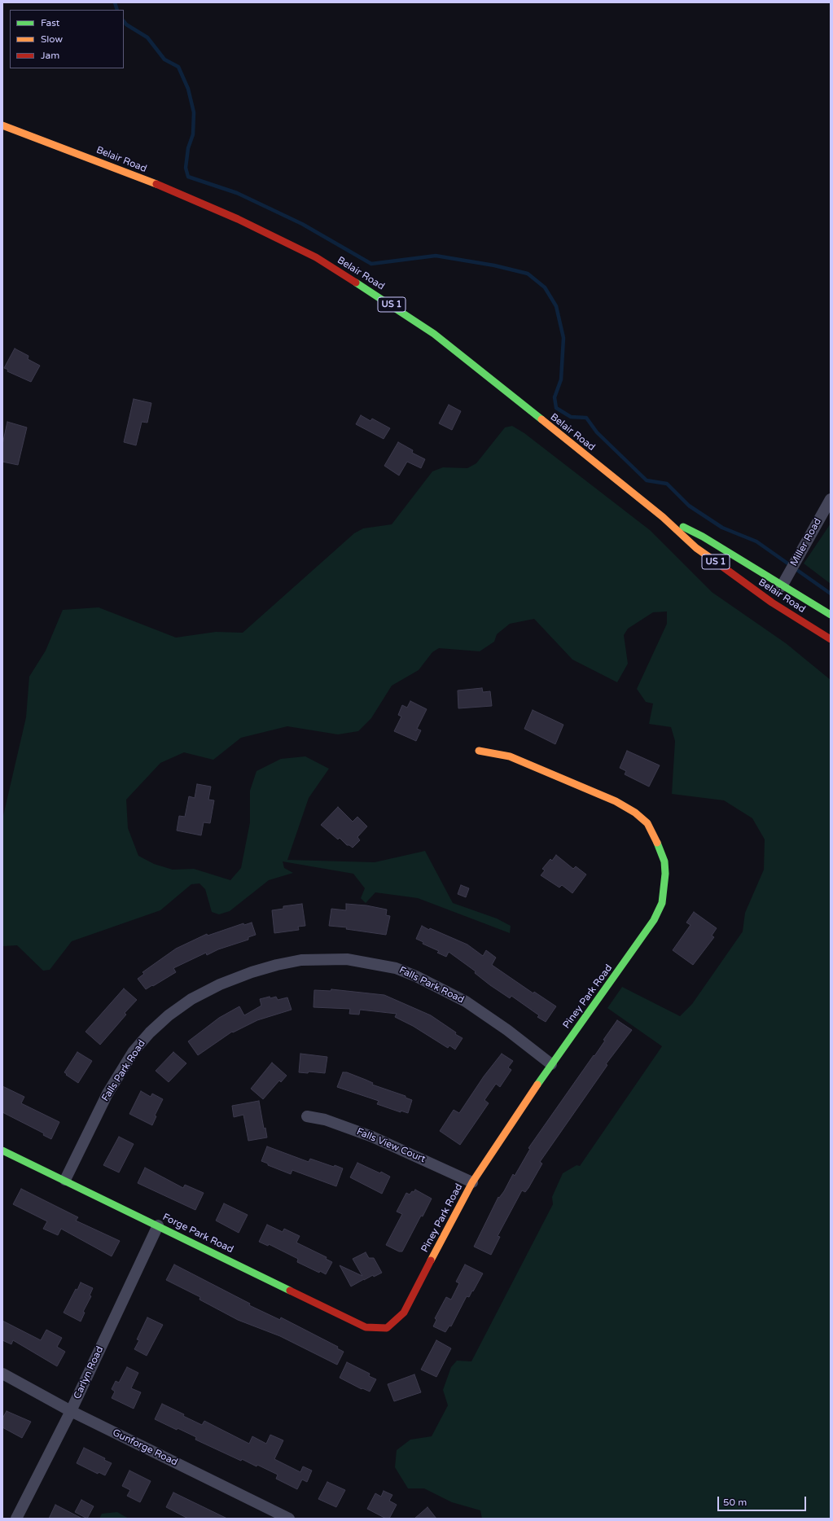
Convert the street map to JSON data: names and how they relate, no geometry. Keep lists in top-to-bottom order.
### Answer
{
  "streets": {
    "main road": [
      "Belair Road",
      "US 1",
      "Piney Park Road",
      "Forge Park Road"
    ],
    "street": [
      "Miller Road",
      "Falls Park Road",
      "Falls View Court",
      "Carlyn Road",
      "Gunforge Road"
    ]
  },
  "crossings": [
    ["Belair Road", "Miller Road"],
    ["Falls Park Road", "Piney Park Road"],
    ["Falls Park Road", "Forge Park Road"],
    ["Piney Park Road", "Falls View Court"],
    ["Piney Park Road", "Forge Park Road"],
    ["Forge Park Road", "Carlyn Road"],
    ["Carlyn Road", "Gunforge Road"]
  ],
  "legend": ["Fast", "Slow", "Jam"],
  "scale_bar": "50 m"
}
